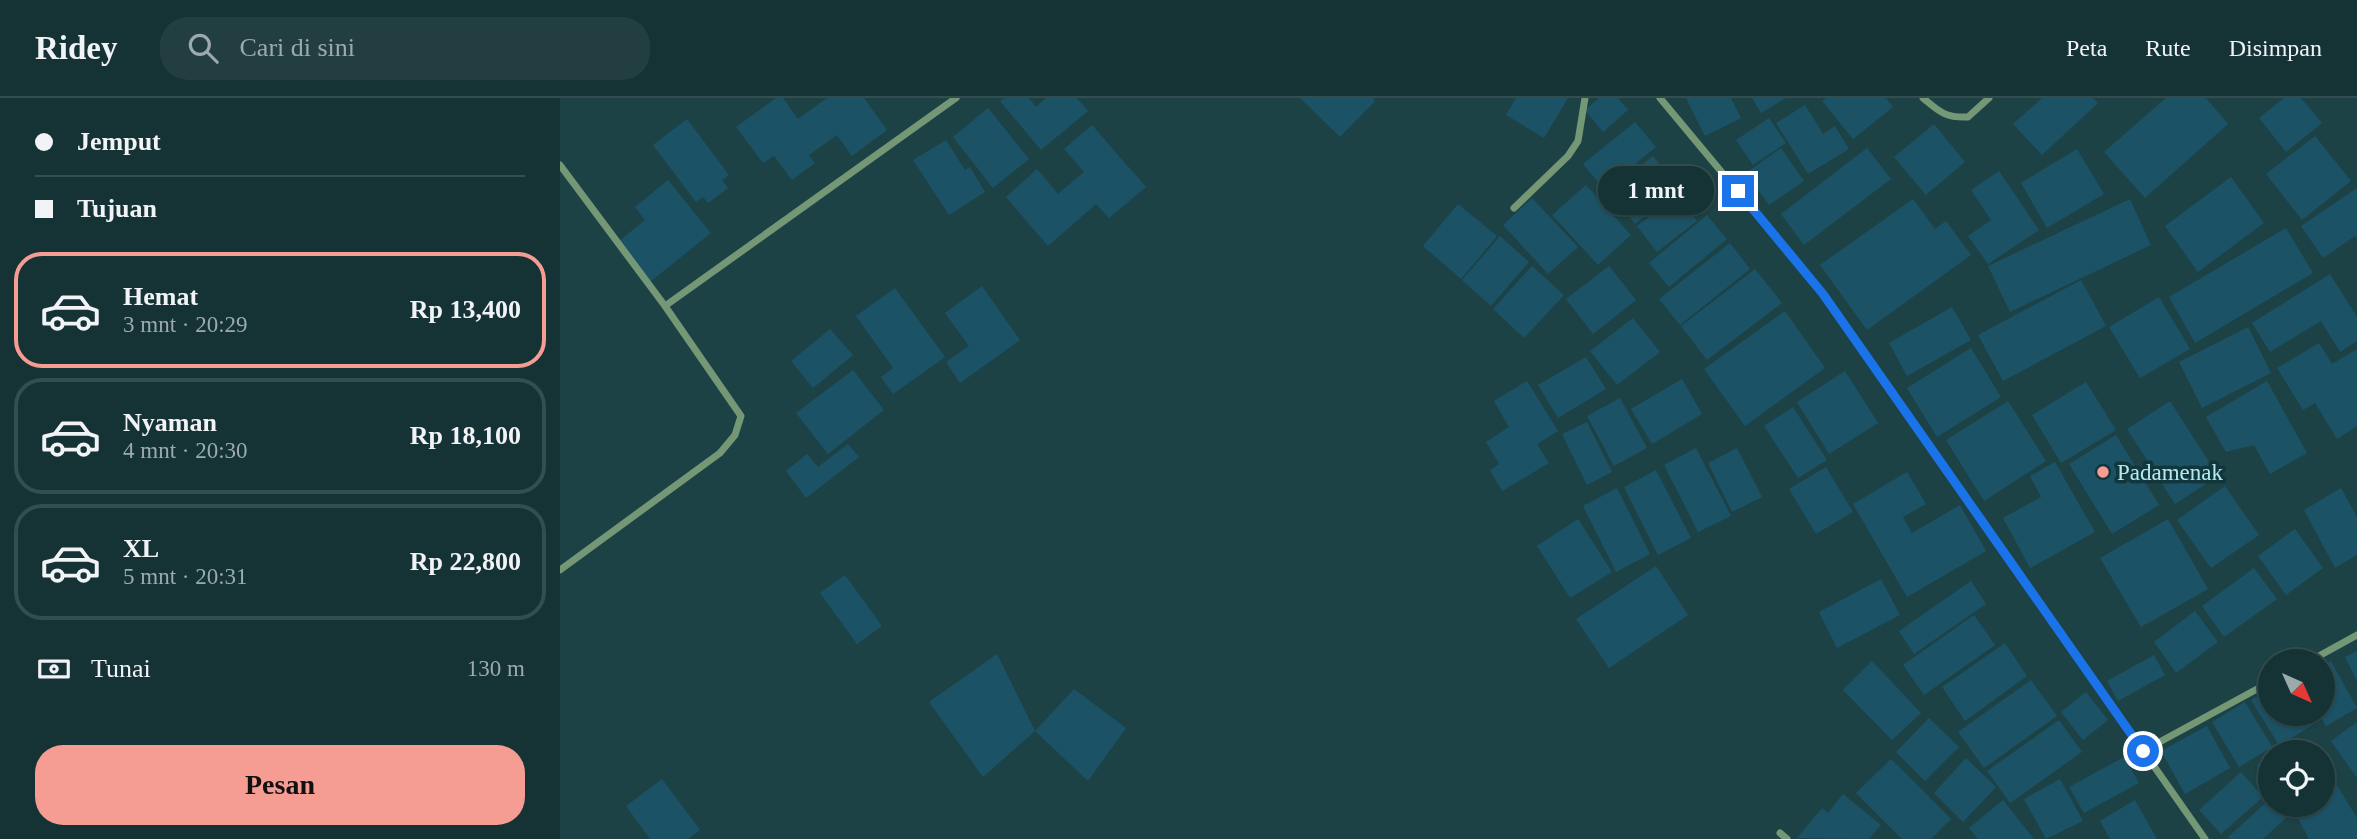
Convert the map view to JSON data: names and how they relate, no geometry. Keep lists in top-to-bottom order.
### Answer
{
  "places": ["Padamenak"],
  "north": "bottom right",
  "page": {
    "header": "Ridey",
    "search": "Cari di sini",
    "nav": ["Peta", "Rute", "Disimpan"],
    "banner": ["Jemput", "Tujuan"],
    "bubble": "1 mnt",
    "list": [
      {
        "name": "Hemat",
        "note": "3 mnt · 20:29",
        "value": "Rp 13,400"
      },
      {
        "name": "Nyaman",
        "note": "4 mnt · 20:30",
        "value": "Rp 18,100"
      },
      {
        "name": "XL",
        "note": "5 mnt · 20:31",
        "value": "Rp 22,800"
      }
    ],
    "pay": ["Tunai", "130 m"],
    "buttons": "Pesan"
  }
}
